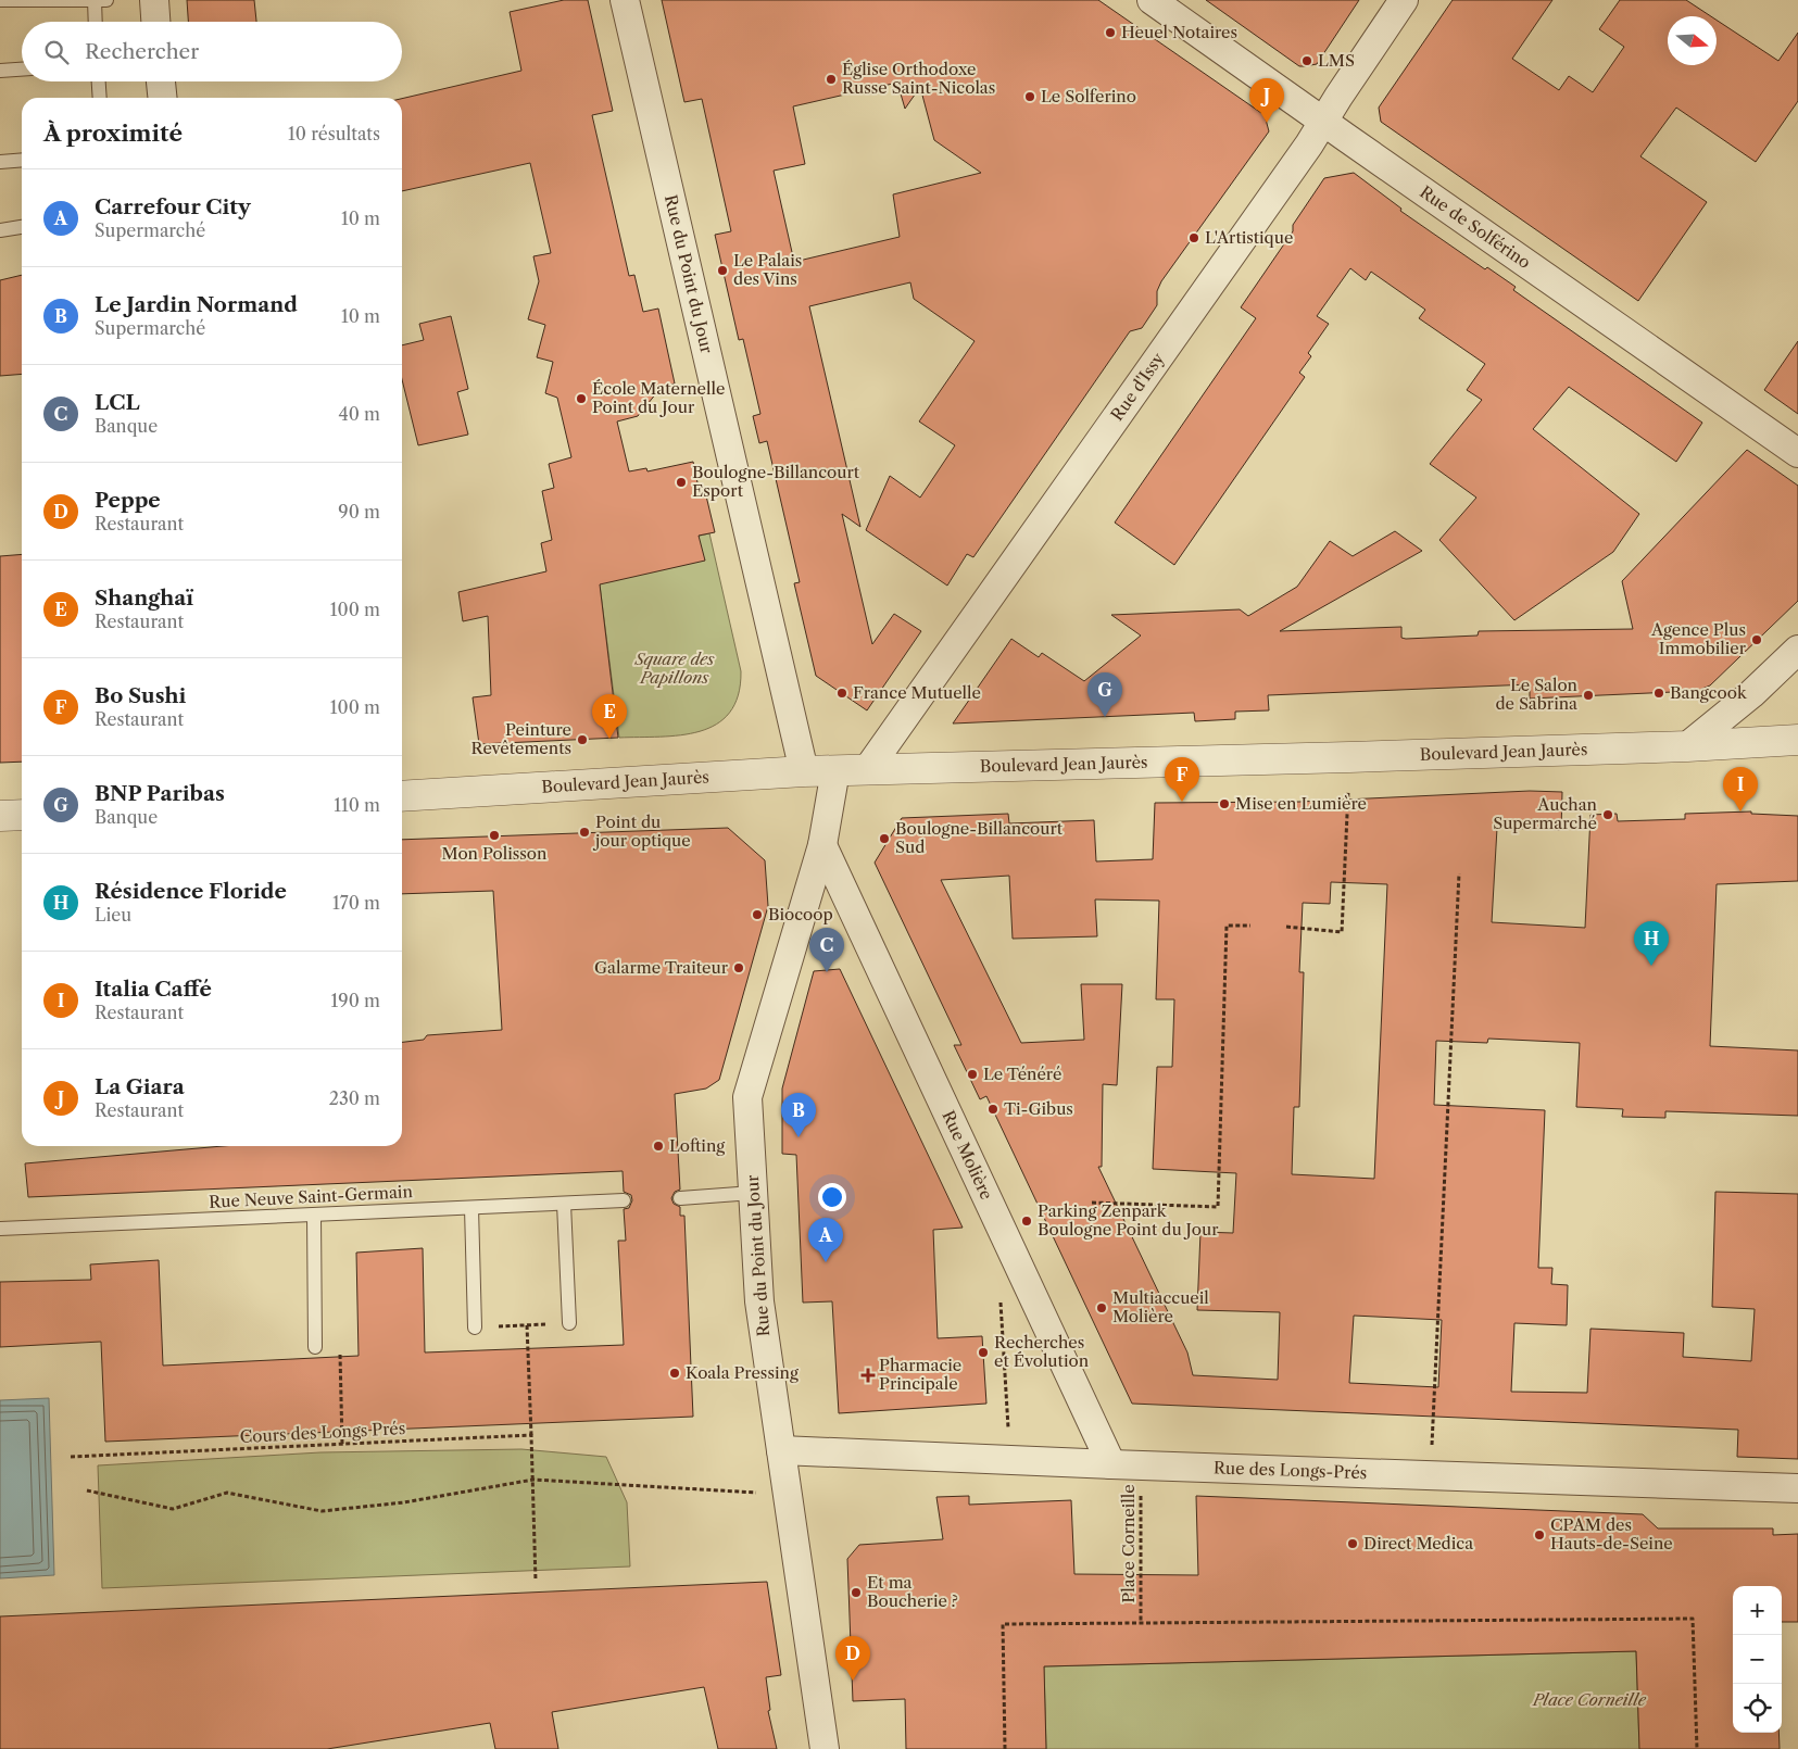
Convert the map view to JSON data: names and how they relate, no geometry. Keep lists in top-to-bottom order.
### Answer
{
  "streets": {
    "street": [
      "Rue de Solférino",
      "Rue du Point du Jour",
      "Rue d'Issy",
      "Boulevard Jean Jaurès",
      "Rue Molière",
      "Rue des Longs-Prés"
    ],
    "lane": ["Rue Neuve Saint-Germain"],
    "path": ["Cours des Longs Prés", "Place Corneille"]
  },
  "crossings": [
    ["Rue de Solférino", "Rue d'Issy"],
    ["Rue du Point du Jour", "Boulevard Jean Jaurès"],
    ["Rue du Point du Jour", "Rue Molière"],
    ["Rue du Point du Jour", "Rue des Longs-Prés"],
    ["Rue d'Issy", "Boulevard Jean Jaurès"],
    ["Rue Molière", "Rue des Longs-Prés"],
    ["Rue des Longs-Prés", "Place Corneille"]
  ],
  "parks": ["Square des Papillons", "Place Corneille"],
  "places": {
    "other": [
      "Heuel Notaires",
      "LMS",
      "Église Orthodoxe Russe Saint-Nicolas",
      "Le Solferino",
      "L'Artistique",
      "Le Palais des Vins",
      "École Maternelle Point du Jour",
      "Boulogne-Billancourt Esport",
      "Agence Plus Immobilier",
      "France Mutuelle",
      "Bangcook",
      "Le Salon de Sabrina",
      "Peinture Revêtements",
      "Mise en Lumière",
      "Auchan Supermarché",
      "Point du jour optique",
      "Mon Polisson",
      "Boulogne-Billancourt Sud",
      "Biocoop",
      "Galarme Traiteur",
      "Le Ténéré",
      "Ti-Gibus",
      "Lofting",
      "Parking Zenpark Boulogne Point du Jour",
      "Multiaccueil Molière",
      "Recherches et Évolution",
      "Koala Pressing",
      "CPAM des Hauts-de-Seine",
      "Direct Medica",
      "Et ma Boucherie ?"
    ],
    "health": ["Pharmacie Principale"]
  },
  "north": "right",
  "page": {
    "search": "Rechercher",
    "pins": [
      "J",
      "G",
      "E",
      "F",
      "I",
      "H",
      "C",
      "B",
      "A",
      "D"
    ],
    "heading": ["À proximité", "10 résultats"],
    "list": [
      {
        "mark": "A",
        "name": "Carrefour City",
        "note": "Supermarché",
        "value": "10 m"
      },
      {
        "mark": "B",
        "name": "Le Jardin Normand",
        "note": "Supermarché",
        "value": "10 m"
      },
      {
        "mark": "C",
        "name": "LCL",
        "note": "Banque",
        "value": "40 m"
      },
      {
        "mark": "D",
        "name": "Peppe",
        "note": "Restaurant",
        "value": "90 m"
      },
      {
        "mark": "E",
        "name": "Shanghaï",
        "note": "Restaurant",
        "value": "100 m"
      },
      {
        "mark": "F",
        "name": "Bo Sushi",
        "note": "Restaurant",
        "value": "100 m"
      },
      {
        "mark": "G",
        "name": "BNP Paribas",
        "note": "Banque",
        "value": "110 m"
      },
      {
        "mark": "H",
        "name": "Résidence Floride",
        "note": "Lieu",
        "value": "170 m"
      },
      {
        "mark": "I",
        "name": "Italia Caffé",
        "note": "Restaurant",
        "value": "190 m"
      },
      {
        "mark": "J",
        "name": "La Giara",
        "note": "Restaurant",
        "value": "230 m"
      }
    ],
    "map_buttons": ["+", "−"]
  }
}
